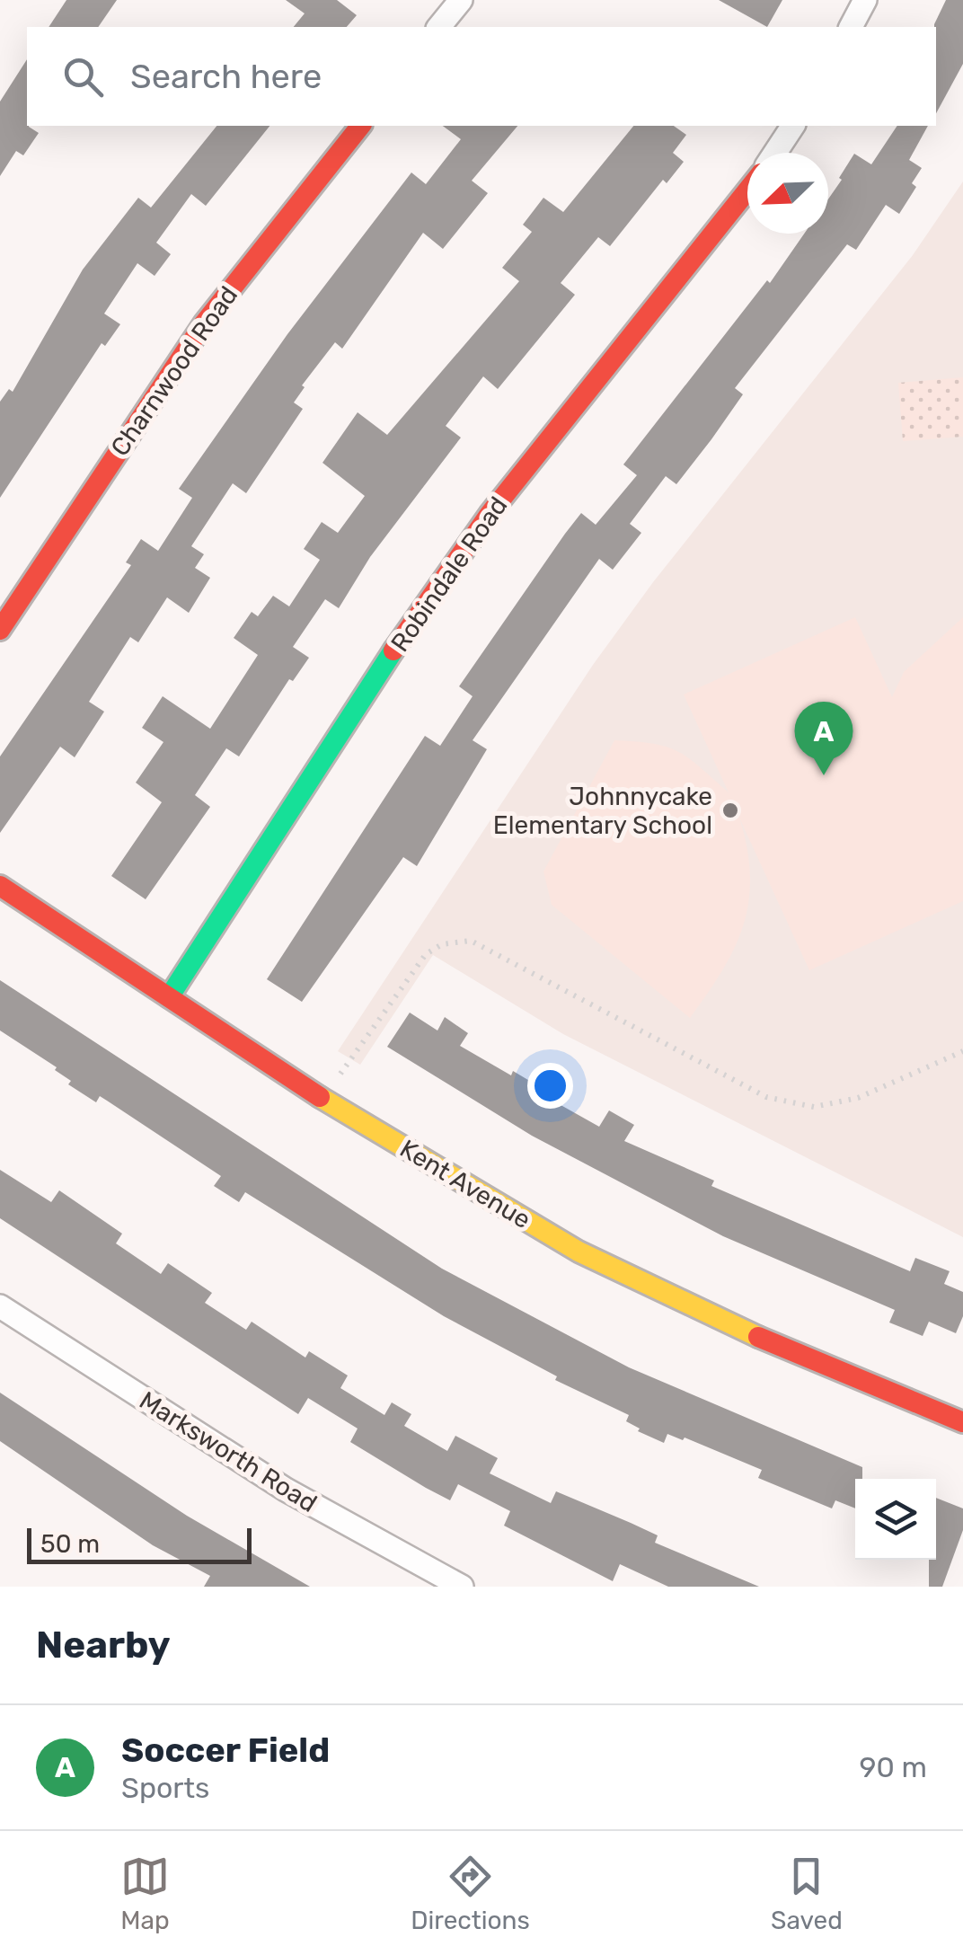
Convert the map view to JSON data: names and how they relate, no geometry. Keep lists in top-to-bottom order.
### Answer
{
  "streets": {
    "street": [
      "Charnwood Road",
      "Robindale Road",
      "Kent Avenue",
      "Marksworth Road"
    ]
  },
  "crossings": [
    ["Robindale Road", "Kent Avenue"]
  ],
  "places": ["Johnnycake Elementary School"],
  "scale_bar": "50 m",
  "north": "bottom left",
  "page": {
    "search": "Search here",
    "pins": "A",
    "scale": "50 m",
    "heading": "Nearby",
    "list": [
      {
        "mark": "A",
        "name": "Soccer Field",
        "note": "Sports",
        "value": "90 m"
      }
    ],
    "nav": ["Map", "Directions", "Saved"]
  }
}
